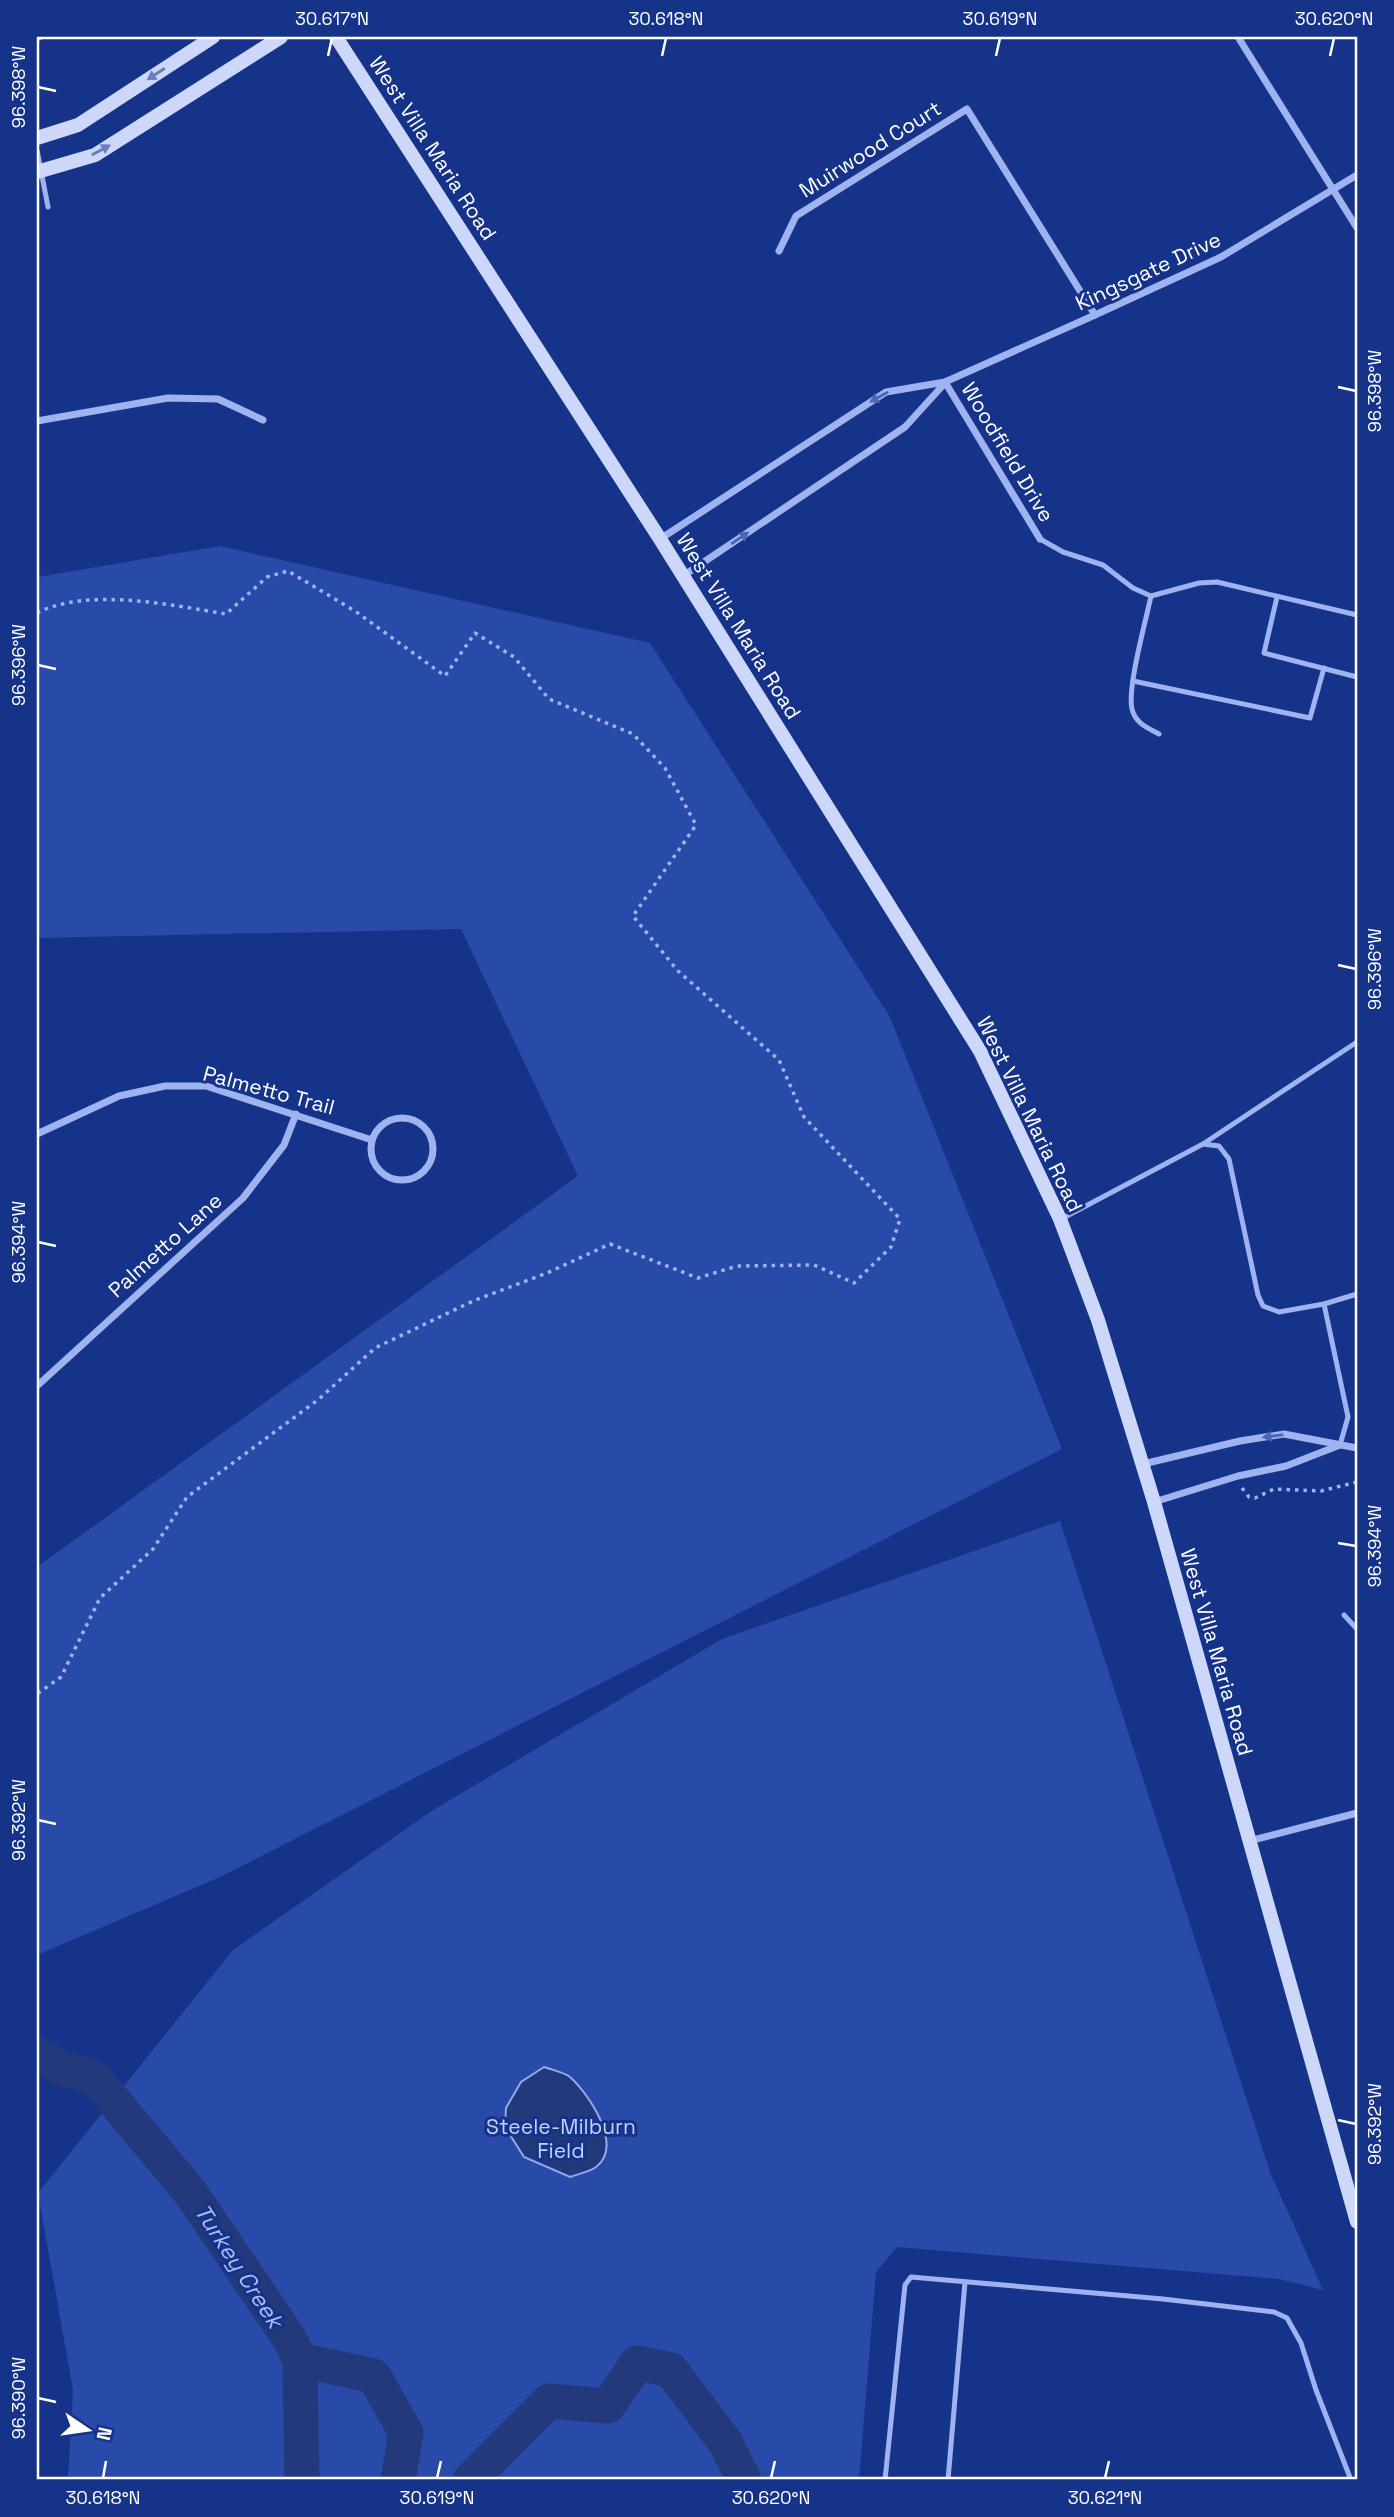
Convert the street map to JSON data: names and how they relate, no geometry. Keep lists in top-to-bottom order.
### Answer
{
  "streets": {
    "main road": ["West Villa Maria Road"],
    "street": [
      "Muirwood Court",
      "Kingsgate Drive",
      "Woodfield Drive",
      "Palmetto Trail",
      "Palmetto Lane"
    ]
  },
  "crossings": [
    ["West Villa Maria Road", "Kingsgate Drive"],
    ["Muirwood Court", "Kingsgate Drive"],
    ["Kingsgate Drive", "Woodfield Drive"],
    ["Palmetto Trail", "Palmetto Lane"]
  ],
  "water": ["Turkey Creek"],
  "parks": ["Steele-Milburn Field"],
  "north": "right",
  "coordinates": [
    "30.617°N",
    "30.618°N",
    "30.619°N",
    "30.620°N",
    "96.398°W",
    "96.396°W",
    "96.394°W",
    "96.392°W",
    "96.390°W",
    "30.621°N"
  ]
}
